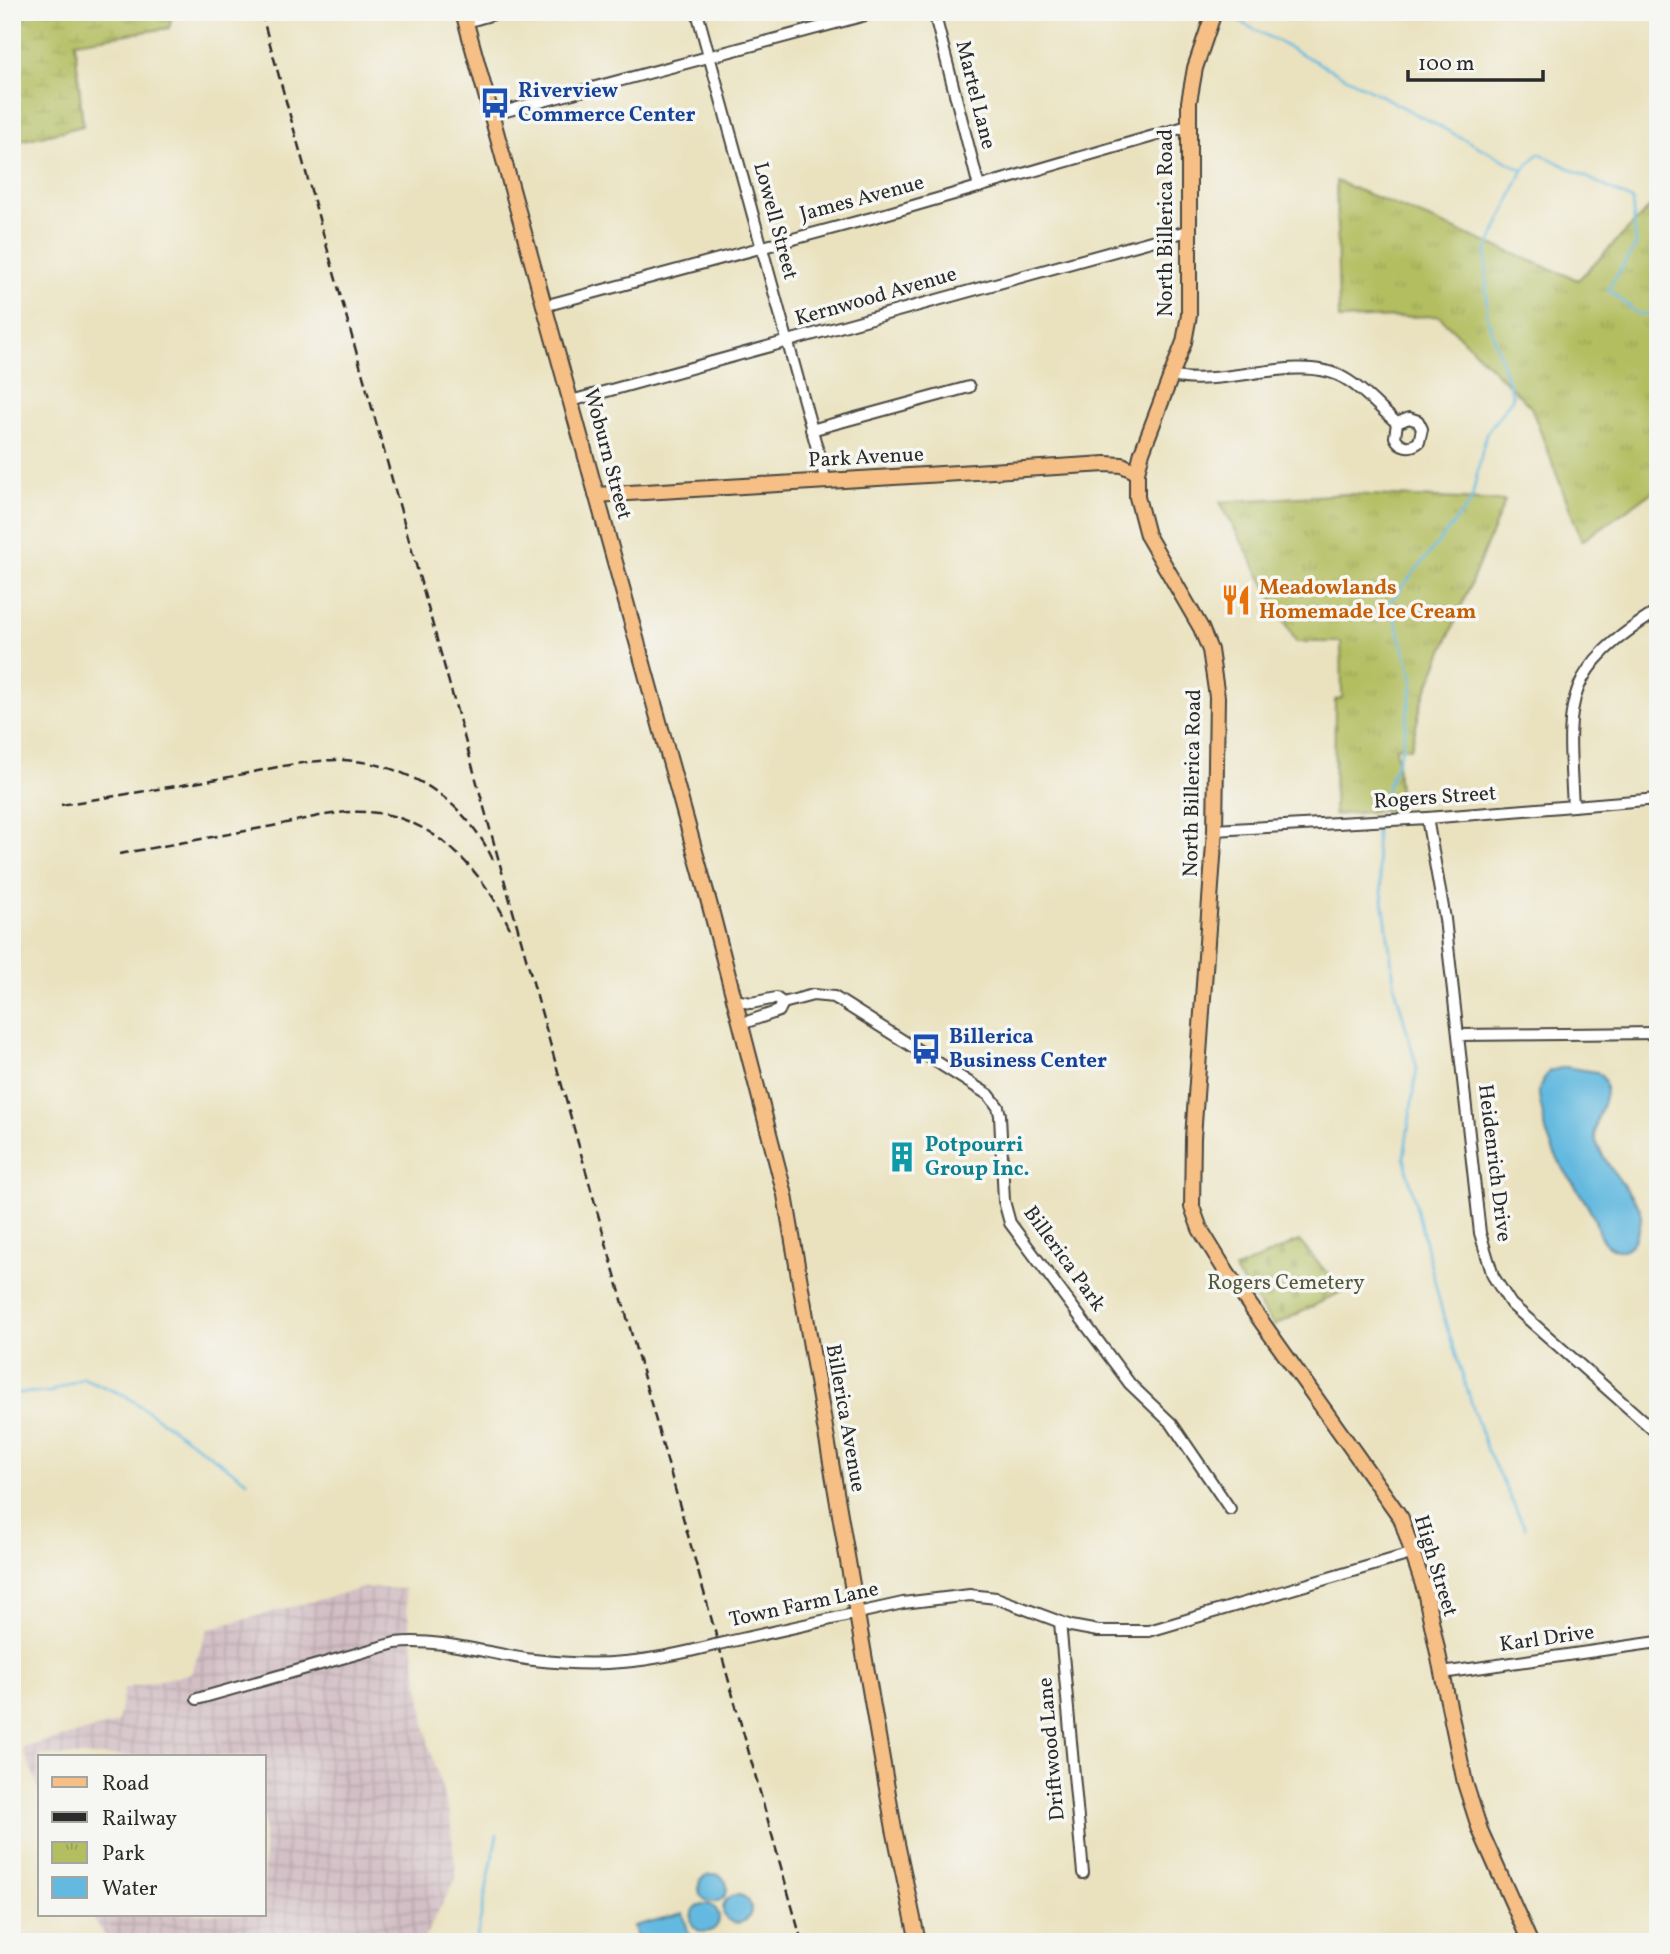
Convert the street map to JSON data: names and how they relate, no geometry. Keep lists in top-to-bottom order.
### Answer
{
  "streets": {
    "main road": [
      "North Billerica Road",
      "Woburn Street",
      "Park Avenue",
      "Billerica Avenue",
      "High Street"
    ],
    "street": [
      "Martel Lane",
      "James Avenue",
      "Lowell Street",
      "Kernwood Avenue",
      "Rogers Street",
      "Heidenrich Drive",
      "Billerica Park",
      "Town Farm Lane",
      "Karl Drive",
      "Driftwood Lane"
    ]
  },
  "crossings": [
    ["Martel Lane", "James Avenue"],
    ["James Avenue", "Lowell Street"],
    ["James Avenue", "North Billerica Road"],
    ["James Avenue", "Woburn Street"],
    ["Lowell Street", "Kernwood Avenue"],
    ["Lowell Street", "Park Avenue"],
    ["North Billerica Road", "Kernwood Avenue"],
    ["North Billerica Road", "Park Avenue"],
    ["North Billerica Road", "Rogers Street"],
    ["North Billerica Road", "High Street"],
    ["Kernwood Avenue", "Woburn Street"],
    ["Woburn Street", "Park Avenue"],
    ["Woburn Street", "Billerica Avenue"],
    ["Rogers Street", "Heidenrich Drive"],
    ["Billerica Park", "Billerica Avenue"],
    ["Billerica Avenue", "Town Farm Lane"],
    ["High Street", "Town Farm Lane"],
    ["High Street", "Karl Drive"],
    ["Town Farm Lane", "Driftwood Lane"]
  ],
  "parks": ["Rogers Cemetery"],
  "places": {
    "bus stop": ["Riverview Commerce Center", "Billerica Business Center"],
    "restaurant": ["Meadowlands Homemade Ice Cream"],
    "building": ["Potpourri Group Inc."]
  },
  "legend": [
    "Road",
    "Railway",
    "Park",
    "Water"
  ],
  "scale_bar": "100 m"
}
